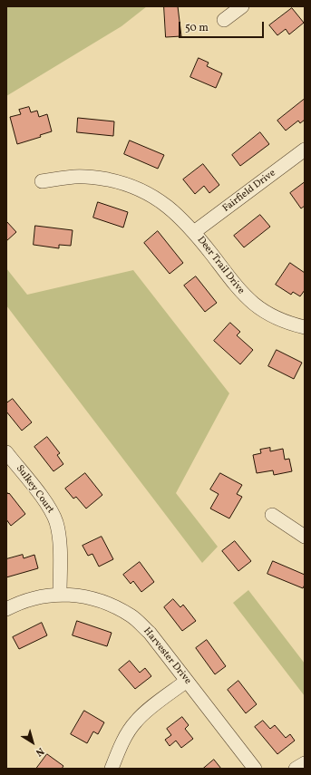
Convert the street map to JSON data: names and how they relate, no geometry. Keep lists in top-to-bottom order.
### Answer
{
  "streets": {
    "street": [
      "Fairfield Drive",
      "Deer Trail Drive",
      "Sulkey Court",
      "Harvester Drive"
    ]
  },
  "crossings": [
    ["Fairfield Drive", "Deer Trail Drive"],
    ["Sulkey Court", "Harvester Drive"]
  ],
  "scale_bar": "50 m",
  "north": "bottom right"
}
